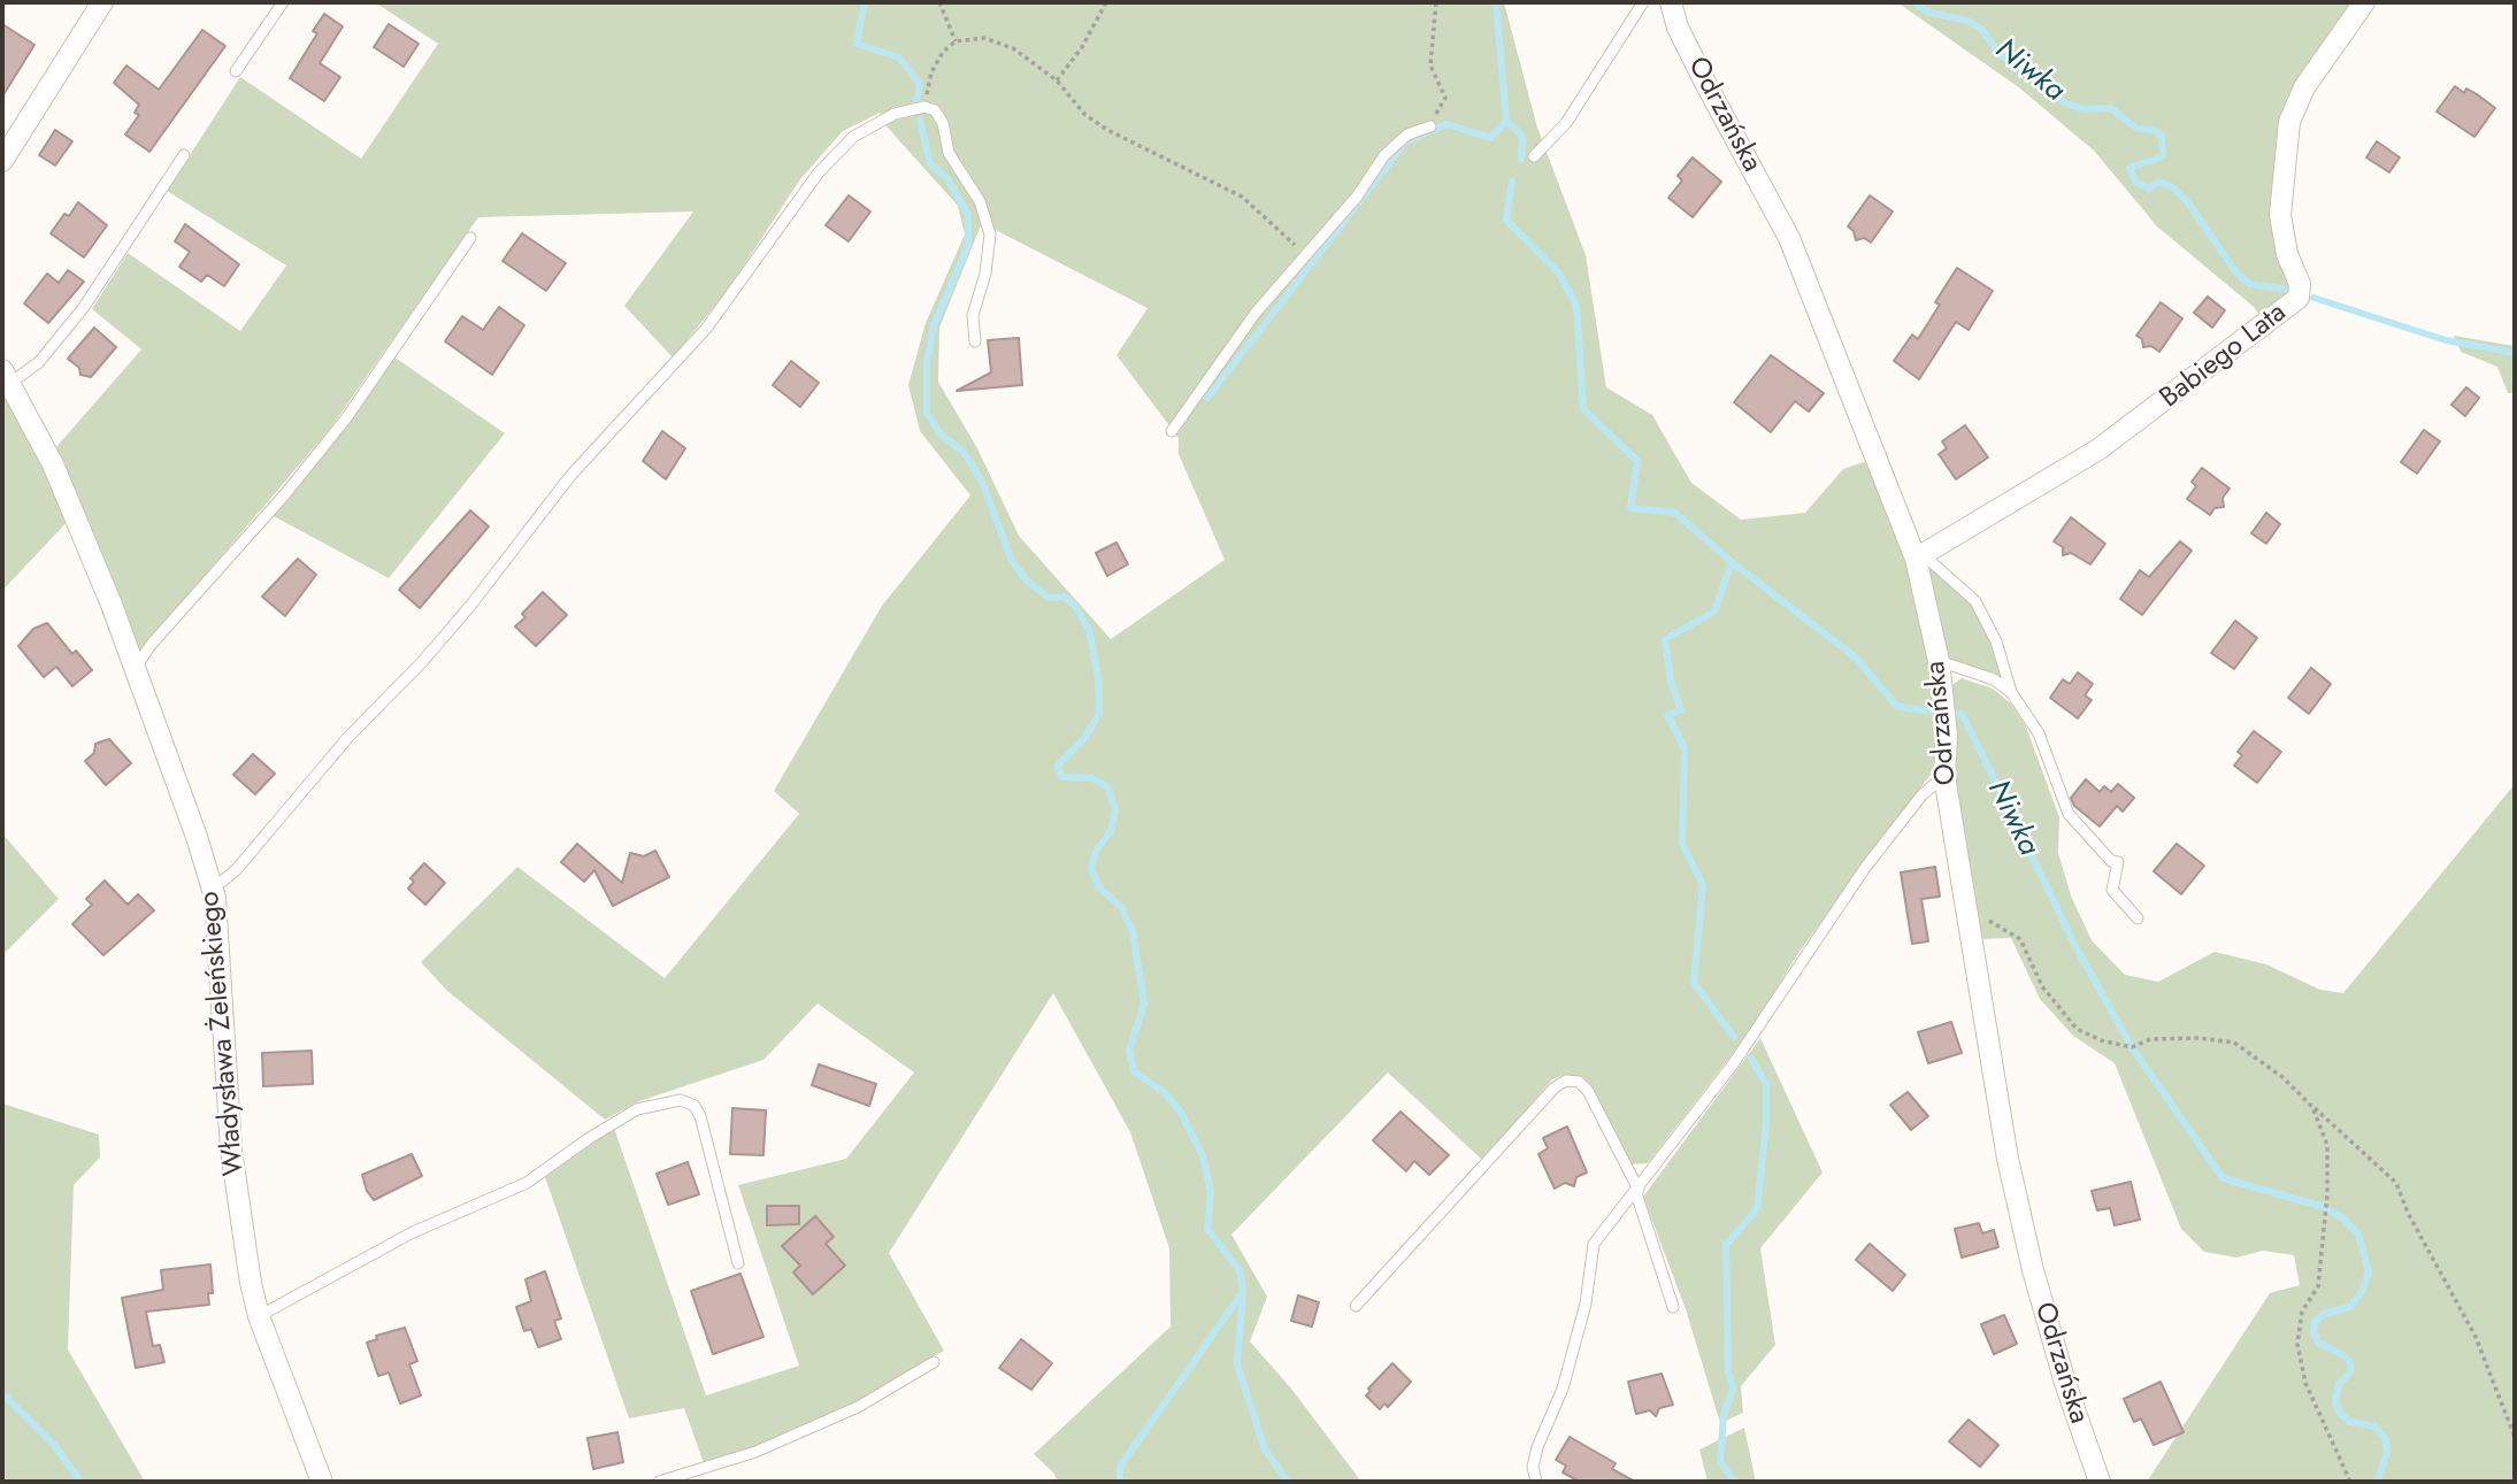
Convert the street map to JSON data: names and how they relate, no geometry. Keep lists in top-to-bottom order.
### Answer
{
  "streets": {
    "street": ["Odrzańska", "Babiego Lata", "Władysława Żeleńskiego"]
  },
  "crossings": [
    ["Odrzańska", "Babiego Lata"]
  ],
  "water": ["Niwka"]
}
